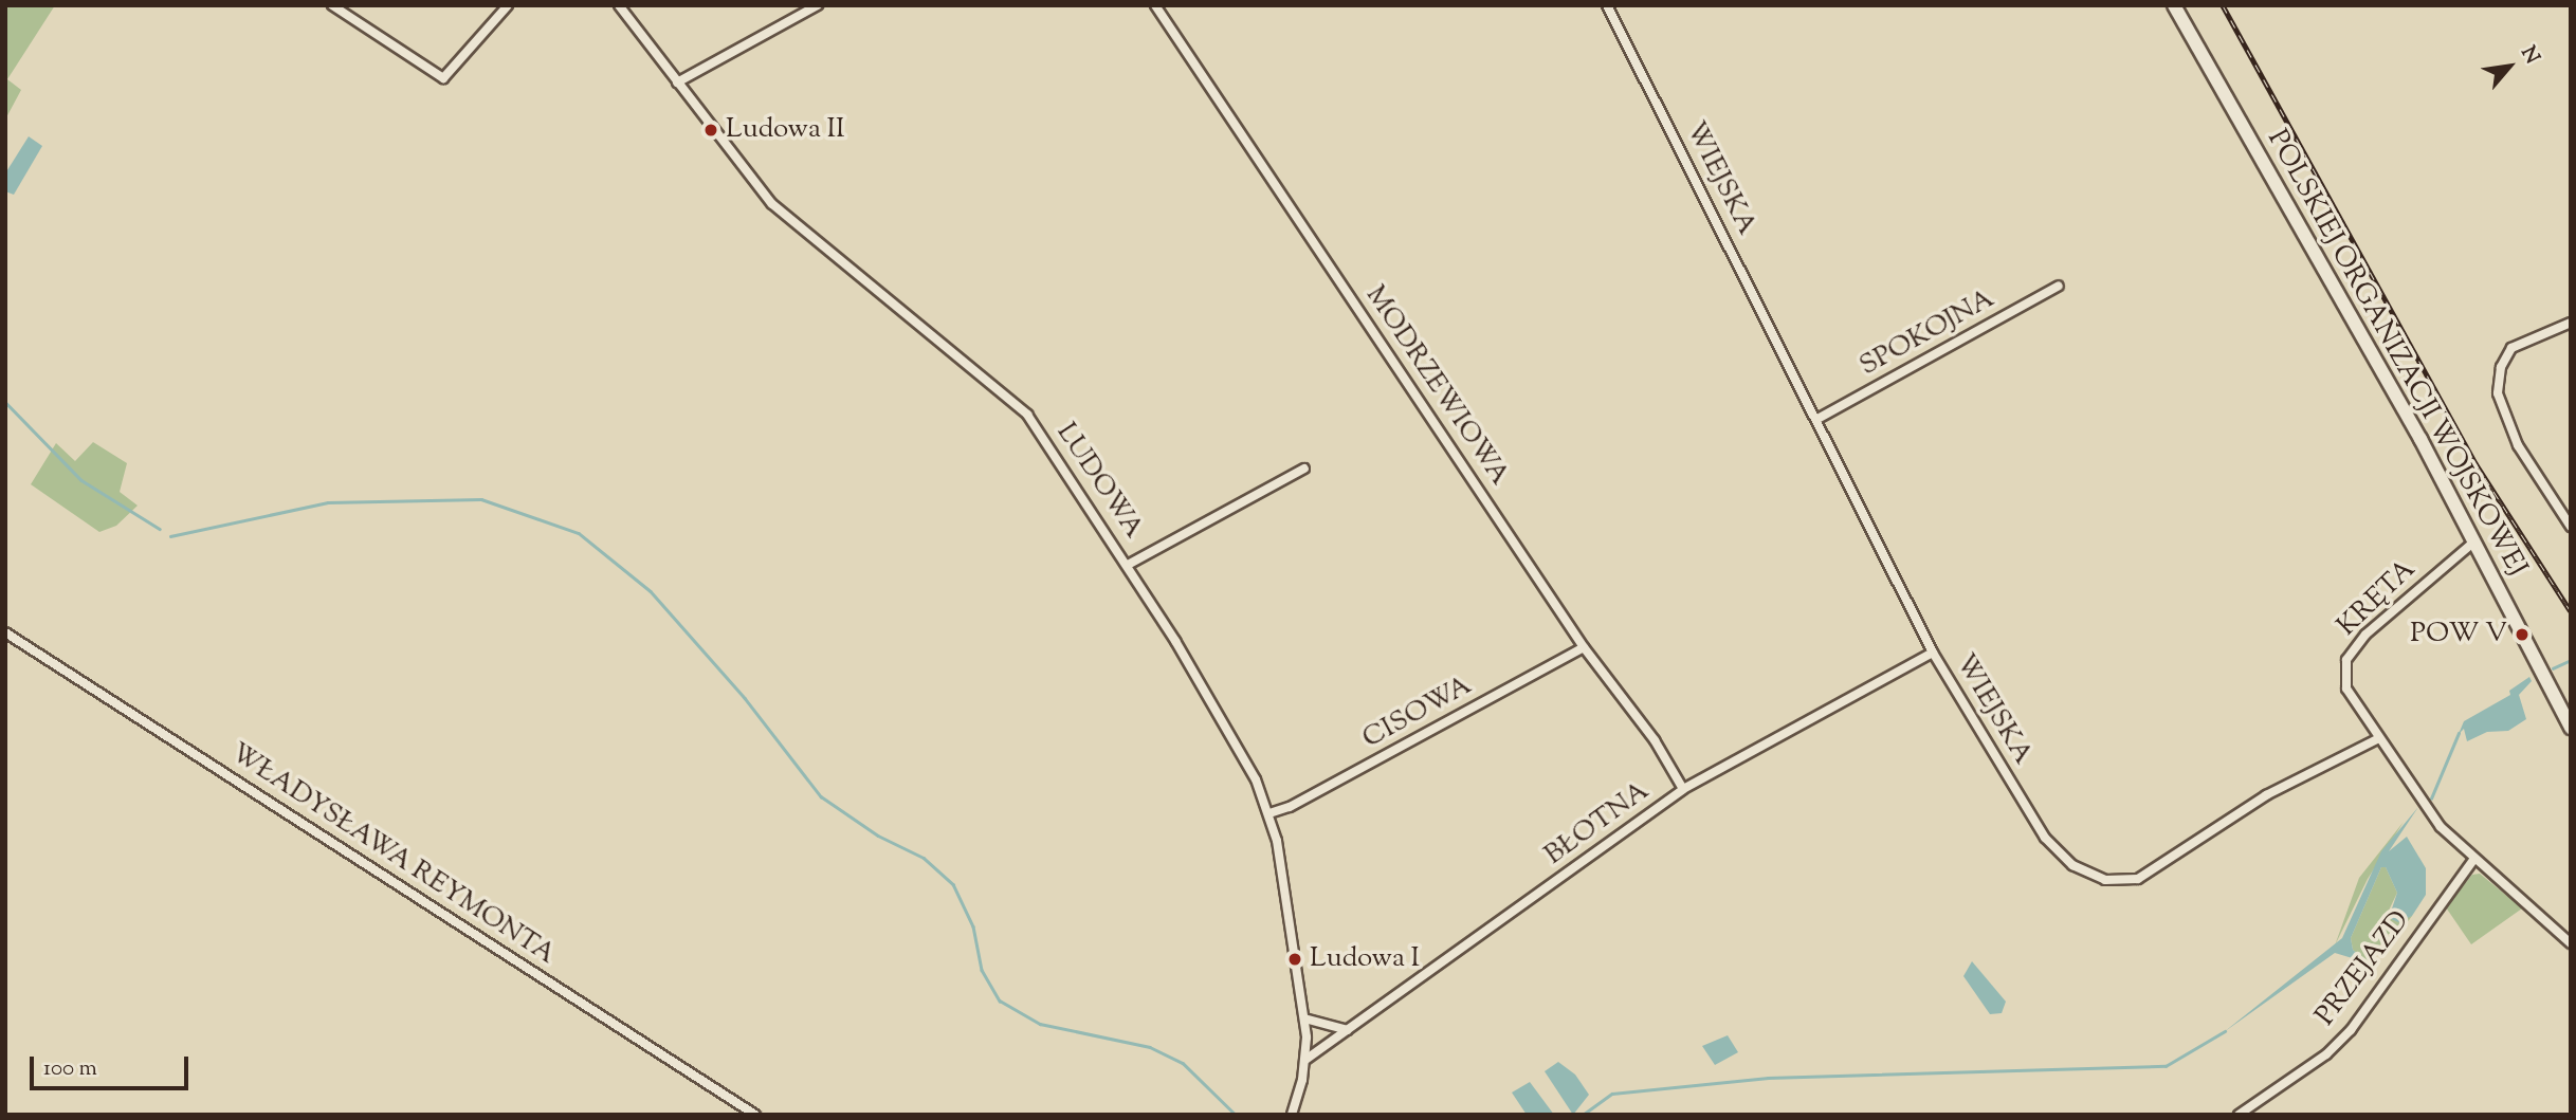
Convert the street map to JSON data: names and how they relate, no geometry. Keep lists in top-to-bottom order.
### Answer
{
  "streets": {
    "main road": ["POLSKIEJ ORGANIZACJI WOJSKOWEJ"],
    "street": [
      "WIEJSKA",
      "SPOKOJNA",
      "MODRZEWIOWA",
      "LUDOWA",
      "KRĘTA",
      "CISOWA",
      "BŁOTNA",
      "WŁADYSŁAWA REYMONTA",
      "PRZEJAZD"
    ]
  },
  "crossings": [
    ["WIEJSKA", "SPOKOJNA"],
    ["WIEJSKA", "KRĘTA"],
    ["WIEJSKA", "BŁOTNA"],
    ["POLSKIEJ ORGANIZACJI WOJSKOWEJ", "KRĘTA"],
    ["MODRZEWIOWA", "CISOWA"],
    ["MODRZEWIOWA", "BŁOTNA"],
    ["LUDOWA", "CISOWA"],
    ["LUDOWA", "BŁOTNA"]
  ],
  "places": ["Ludowa II", "POW V", "Ludowa I"],
  "scale_bar": "100 m",
  "north": "top right"
}
